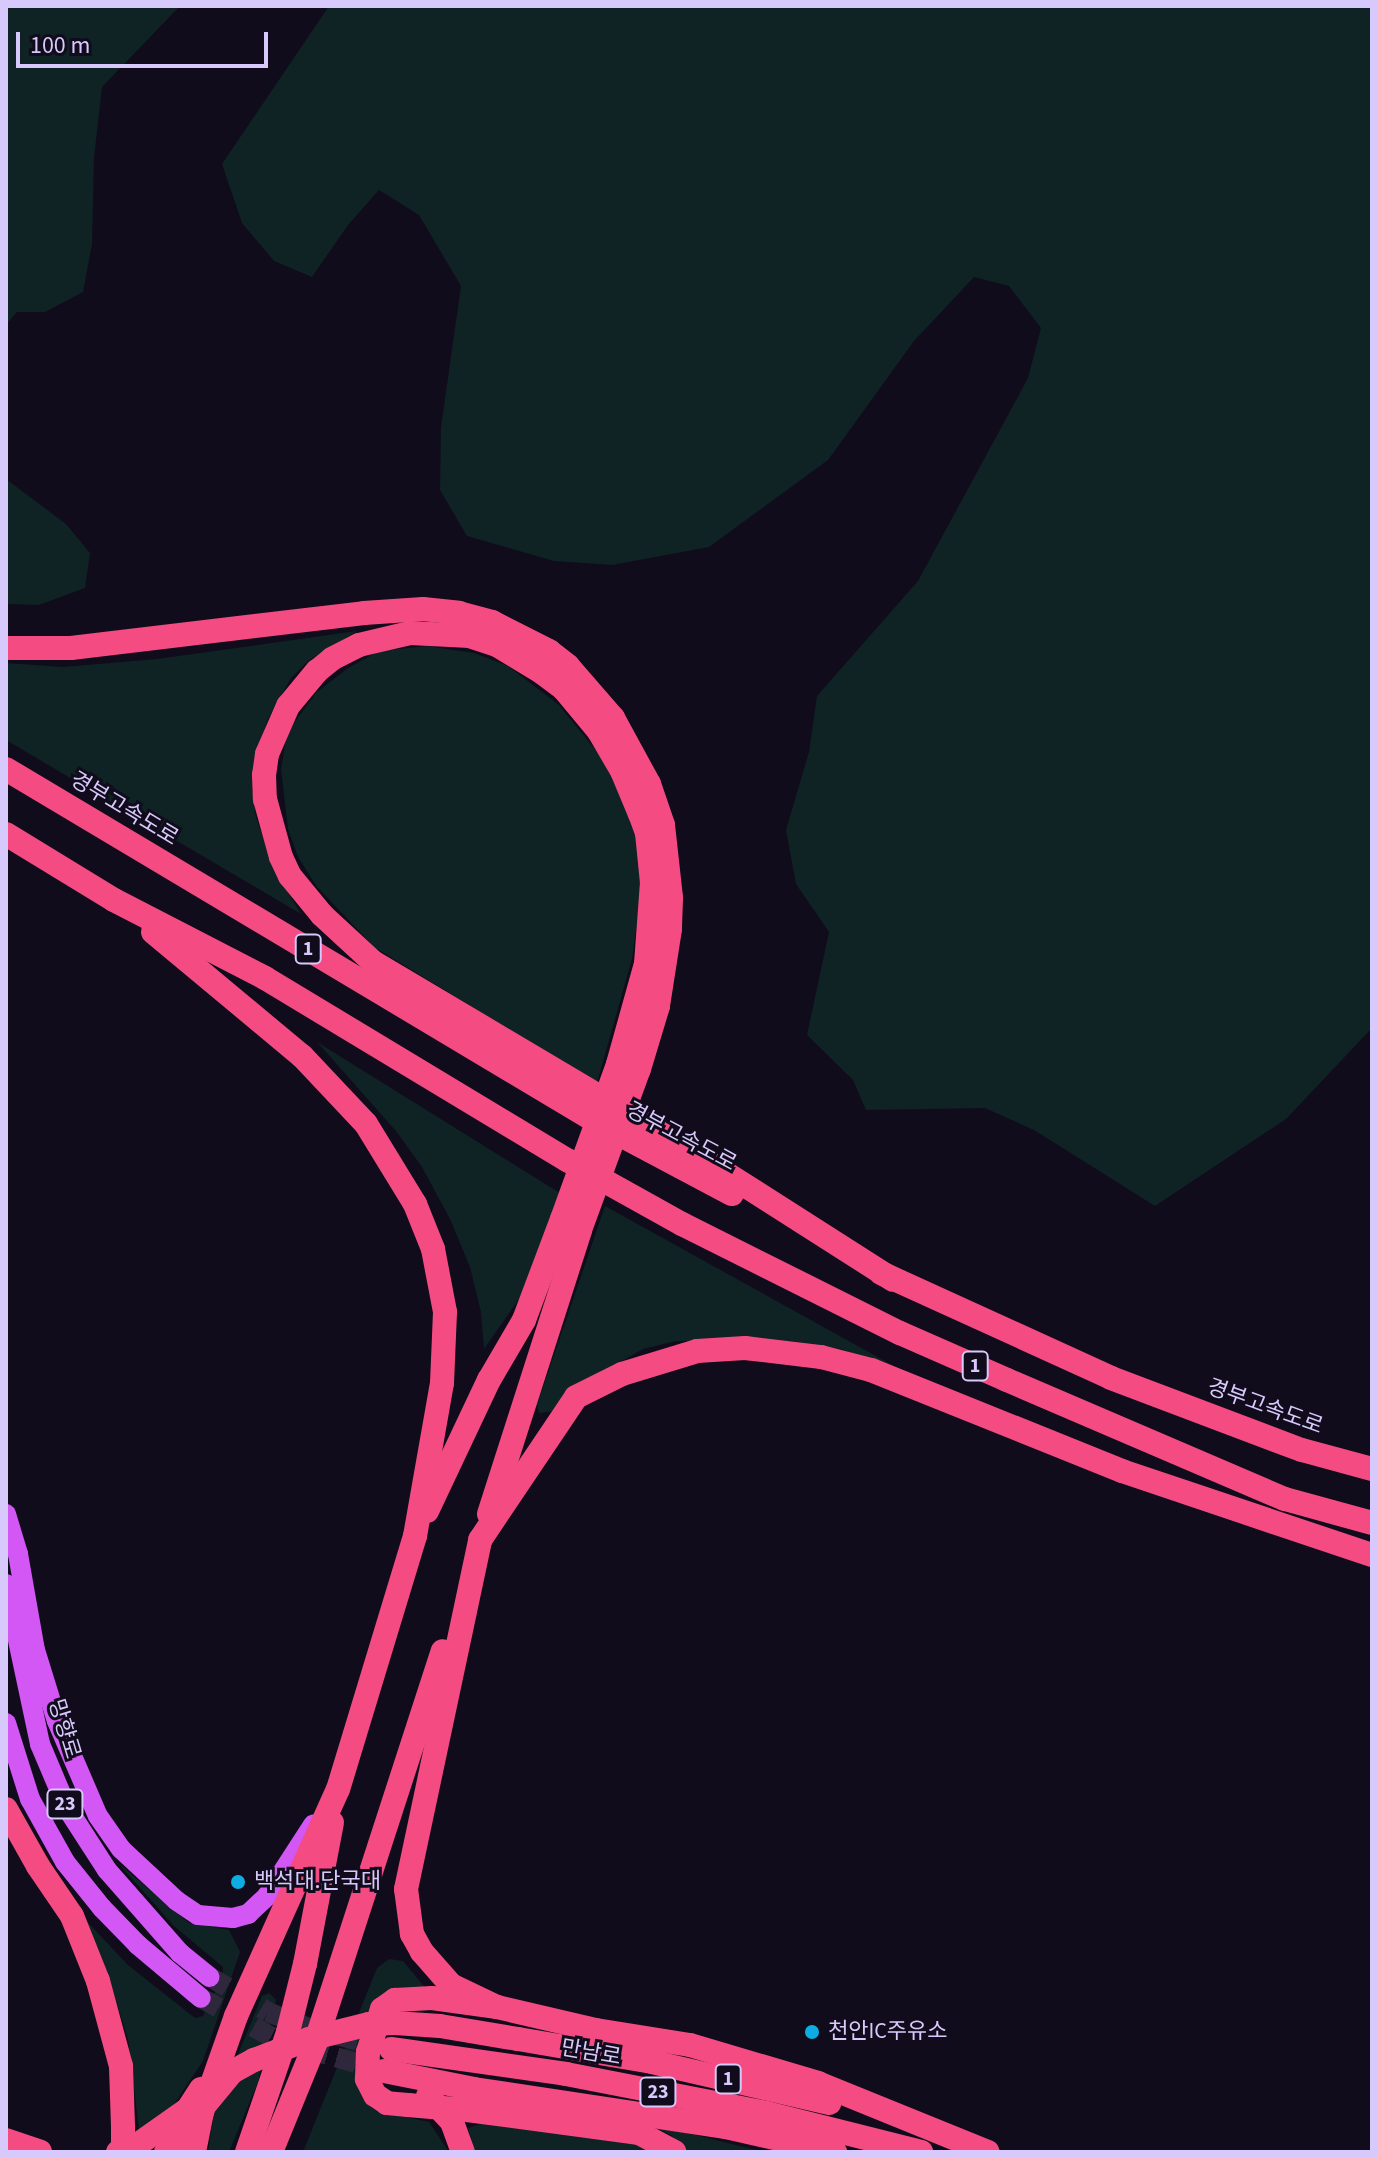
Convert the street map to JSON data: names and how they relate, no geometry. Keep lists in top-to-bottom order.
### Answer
{
  "streets": {
    "highway": [
      "경부고속도로",
      "1",
      "23",
      "만남로"
    ],
    "main road": ["망향로"]
  },
  "crossings": [
    ["1", "만남로"],
    ["23", "만남로"]
  ],
  "places": ["백석대.단국대", "천안IC주유소"],
  "scale_bar": "100 m"
}
